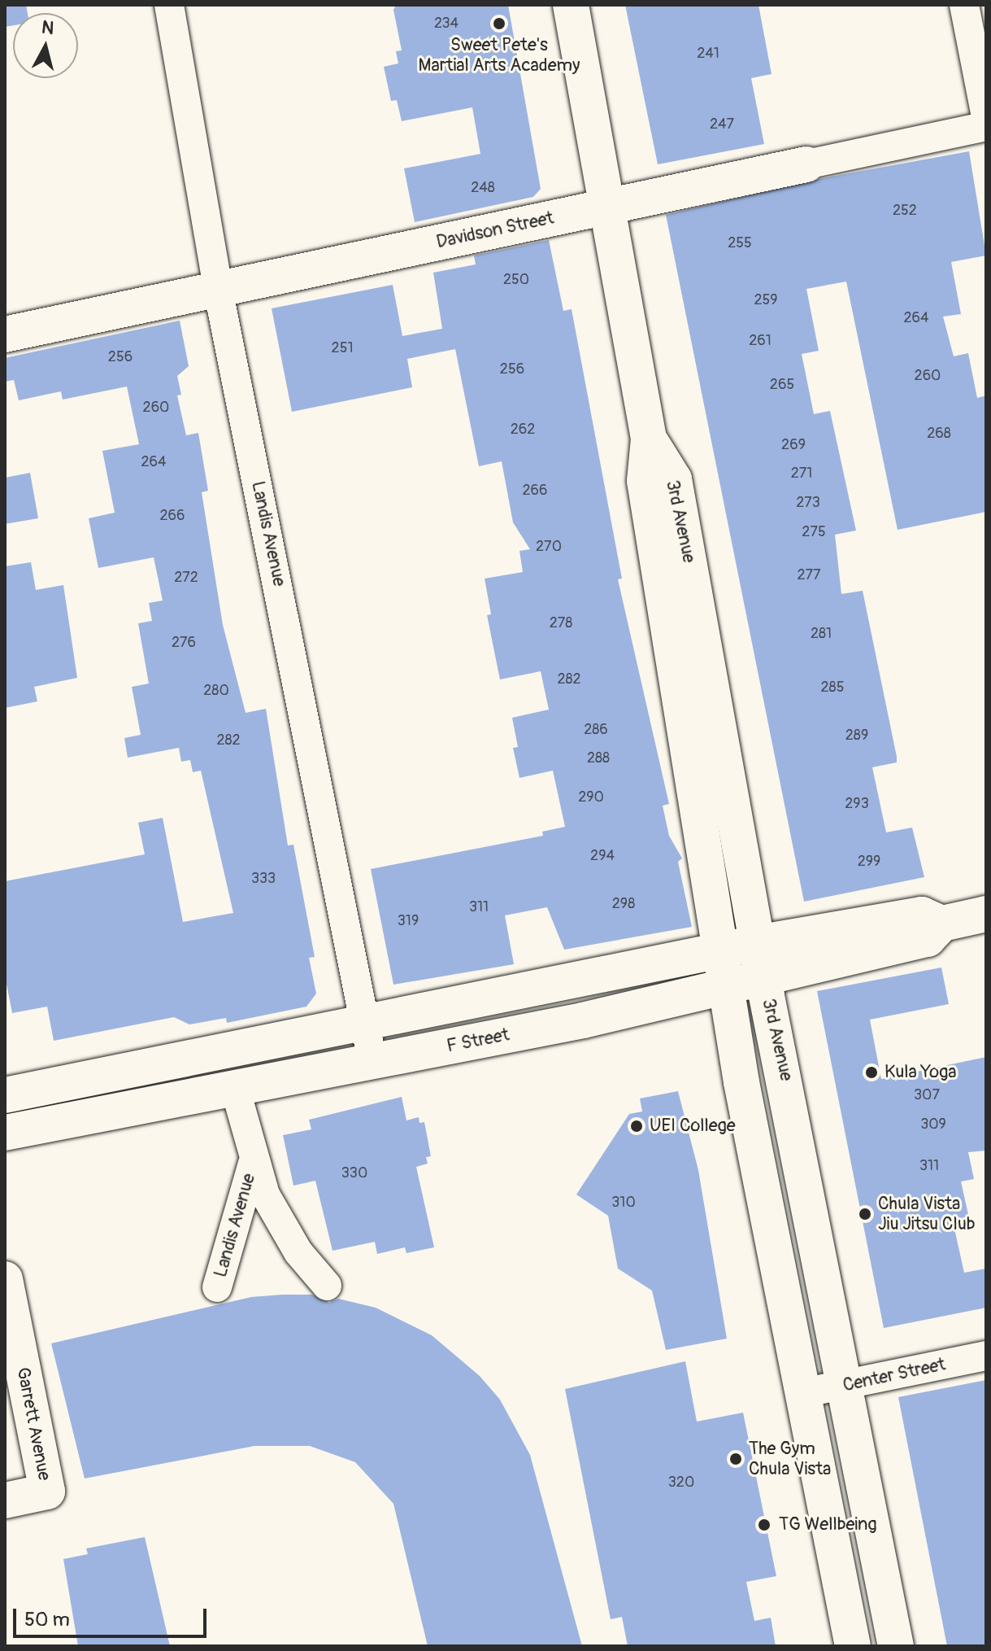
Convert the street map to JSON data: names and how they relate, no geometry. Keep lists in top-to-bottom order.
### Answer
{
  "streets": {
    "main road": [
      "Davidson Street",
      "3rd Avenue",
      "F Street",
      "Garrett Avenue"
    ],
    "street": ["Landis Avenue", "Center Street"]
  },
  "crossings": [
    ["Davidson Street", "3rd Avenue"],
    ["Davidson Street", "Landis Avenue"],
    ["3rd Avenue", "F Street"],
    ["3rd Avenue", "Center Street"],
    ["Landis Avenue", "F Street"]
  ],
  "places": [
    "Sweet Pete's Martial Arts Academy",
    "Kula Yoga",
    "UEI College",
    "Chula Vista Jiu Jitsu Club",
    "The Gym Chula Vista",
    "TG Wellbeing"
  ],
  "house_numbers": [
    "234",
    "241",
    "247",
    "248",
    "252",
    "255",
    "250",
    "259",
    "264",
    "261",
    "251",
    "256",
    "256",
    "260",
    "265",
    "260",
    "262",
    "268",
    "269",
    "264",
    "271",
    "266",
    "273",
    "266",
    "275",
    "270",
    "277",
    "272",
    "278",
    "281",
    "276",
    "282",
    "285",
    "280",
    "286",
    "289",
    "282",
    "288",
    "290",
    "293",
    "294",
    "299",
    "333",
    "298",
    "311",
    "319",
    "307",
    "309",
    "311",
    "330",
    "310",
    "320"
  ],
  "scale_bar": "50 m",
  "north": "top"
}
